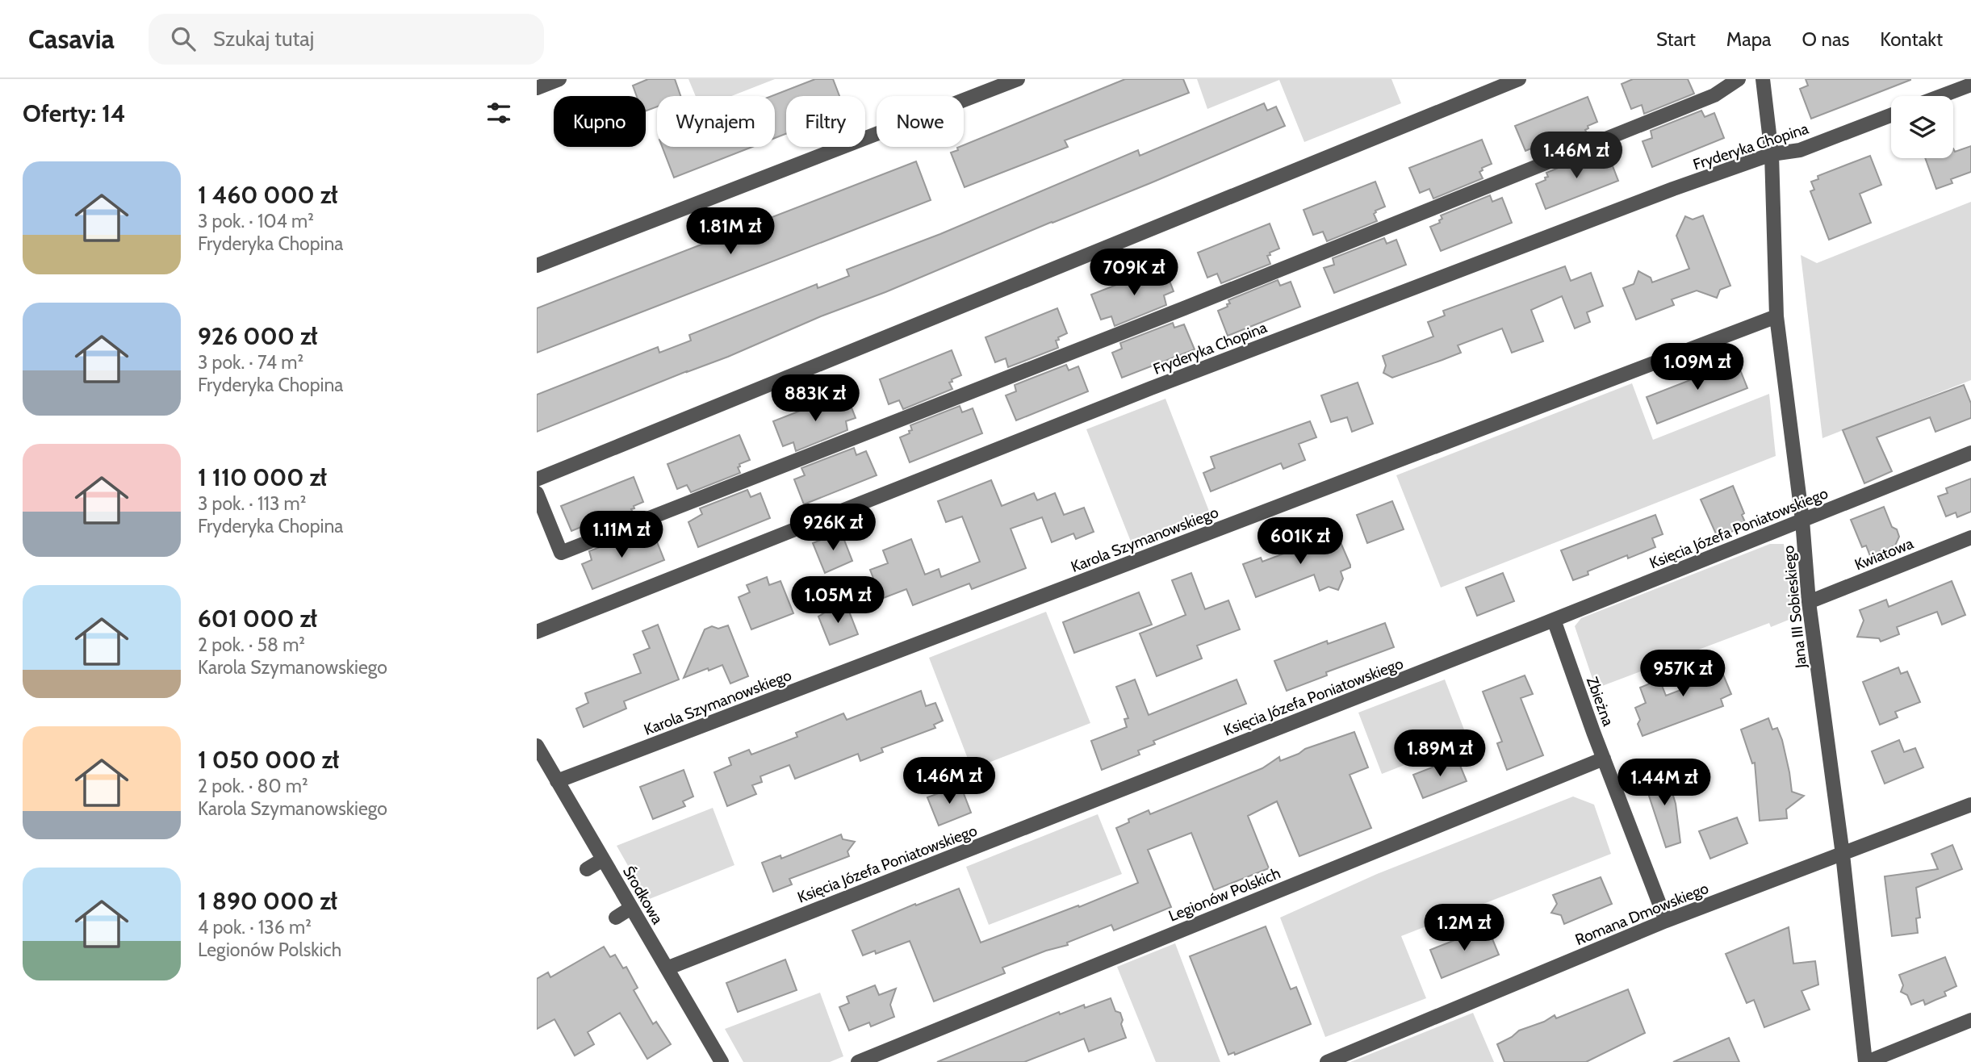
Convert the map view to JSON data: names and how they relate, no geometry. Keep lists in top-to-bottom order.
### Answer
{
  "streets": {
    "street": [
      "Fryderyka Chopina",
      "Księcia Józefa Poniatowskiego",
      "Karola Szymanowskiego",
      "Kwiatowa",
      "Jana III Sobieskiego",
      "Zbieżna",
      "Legionów Polskich",
      "Środkowa",
      "Romana Dmowskiego"
    ]
  },
  "crossings": [
    ["Fryderyka Chopina", "Jana III Sobieskiego"],
    ["Księcia Józefa Poniatowskiego", "Jana III Sobieskiego"],
    ["Księcia Józefa Poniatowskiego", "Zbieżna"],
    ["Księcia Józefa Poniatowskiego", "Środkowa"],
    ["Karola Szymanowskiego", "Jana III Sobieskiego"],
    ["Karola Szymanowskiego", "Środkowa"],
    ["Kwiatowa", "Jana III Sobieskiego"],
    ["Jana III Sobieskiego", "Romana Dmowskiego"],
    ["Zbieżna", "Legionów Polskich"],
    ["Zbieżna", "Romana Dmowskiego"]
  ],
  "page": {
    "header": "Casavia",
    "search": "Szukaj tutaj",
    "nav": [
      "Start",
      "Mapa",
      "O nas",
      "Kontakt"
    ],
    "heading": "Oferty: 14",
    "chip": [
      "Kupno",
      "Wynajem",
      "Filtry",
      "Nowe"
    ],
    "price": [
      "1.46M zł",
      "1.81M zł",
      "709K zł",
      "1.09M zł",
      "883K zł",
      "926K zł",
      "1.11M zł",
      "601K zł",
      "1.05M zł",
      "957K zł",
      "1.89M zł",
      "1.46M zł",
      "1.44M zł",
      "1.2M zł"
    ],
    "list": [
      {
        "name": "1 460 000 zł",
        "note": "3 pok. · 104 m² · Fryderyka Chopina"
      },
      {
        "name": "926 000 zł",
        "note": "3 pok. · 74 m² · Fryderyka Chopina"
      },
      {
        "name": "1 110 000 zł",
        "note": "3 pok. · 113 m² · Fryderyka Chopina"
      },
      {
        "name": "601 000 zł",
        "note": "2 pok. · 58 m² · Karola Szymanowskiego"
      },
      {
        "name": "1 050 000 zł",
        "note": "2 pok. · 80 m² · Karola Szymanowskiego"
      },
      {
        "name": "1 890 000 zł",
        "note": "4 pok. · 136 m² · Legionów Polskich"
      }
    ]
  }
}
